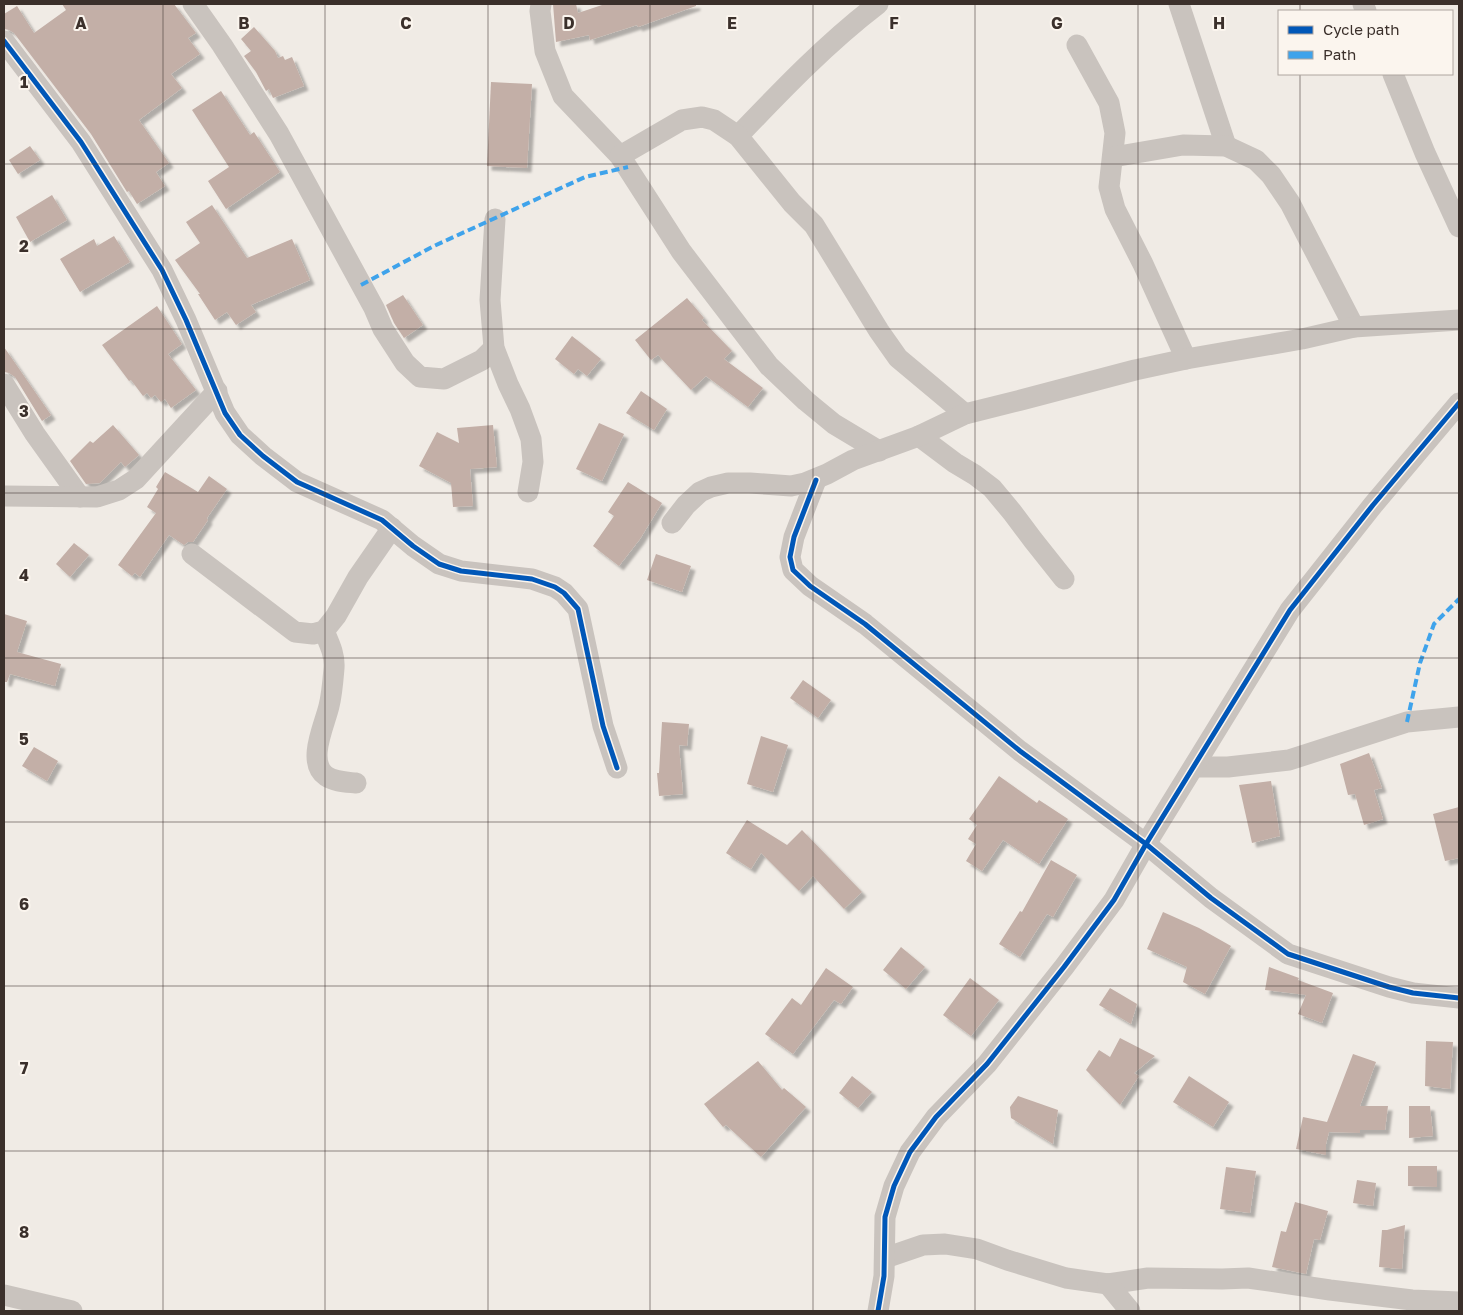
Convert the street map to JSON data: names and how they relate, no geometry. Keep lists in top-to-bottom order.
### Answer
{
  "legend": ["Cycle path", "Path"],
  "grid": {
    "columns": [
      "A",
      "B",
      "C",
      "D",
      "E",
      "F",
      "G",
      "H"
    ],
    "rows": [
      "1",
      "2",
      "3",
      "4",
      "5",
      "6",
      "7",
      "8"
    ]
  }
}
